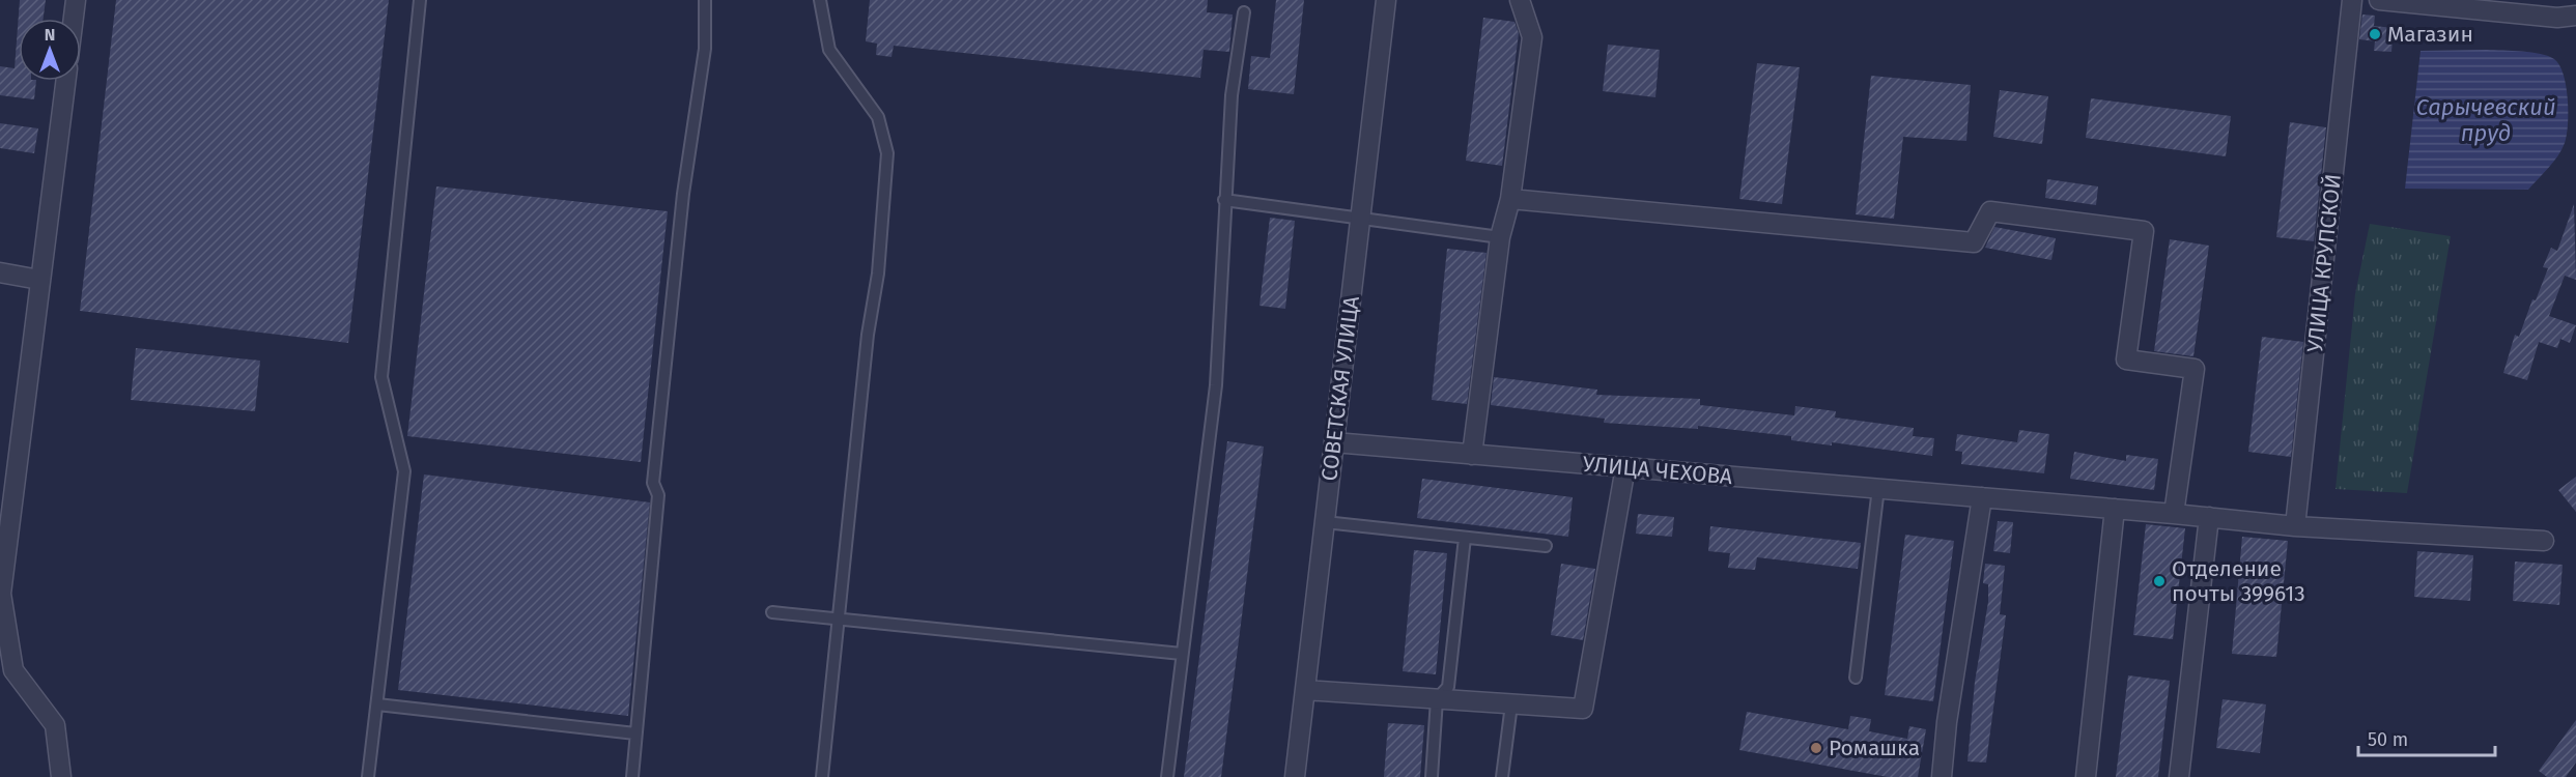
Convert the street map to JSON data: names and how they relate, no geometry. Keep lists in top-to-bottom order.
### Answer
{
  "streets": {
    "street": ["УЛИЦА КРУПСКОЙ", "СОВЕТСКАЯ УЛИЦА", "УЛИЦА ЧЕХОВА"]
  },
  "crossings": [
    ["СОВЕТСКАЯ УЛИЦА", "УЛИЦА ЧЕХОВА"]
  ],
  "water": ["Сарычевский пруд"],
  "places": ["Магазин", "Отделение почты 399613", "Ромашка"],
  "scale_bar": "50 m",
  "north": "top"
}
